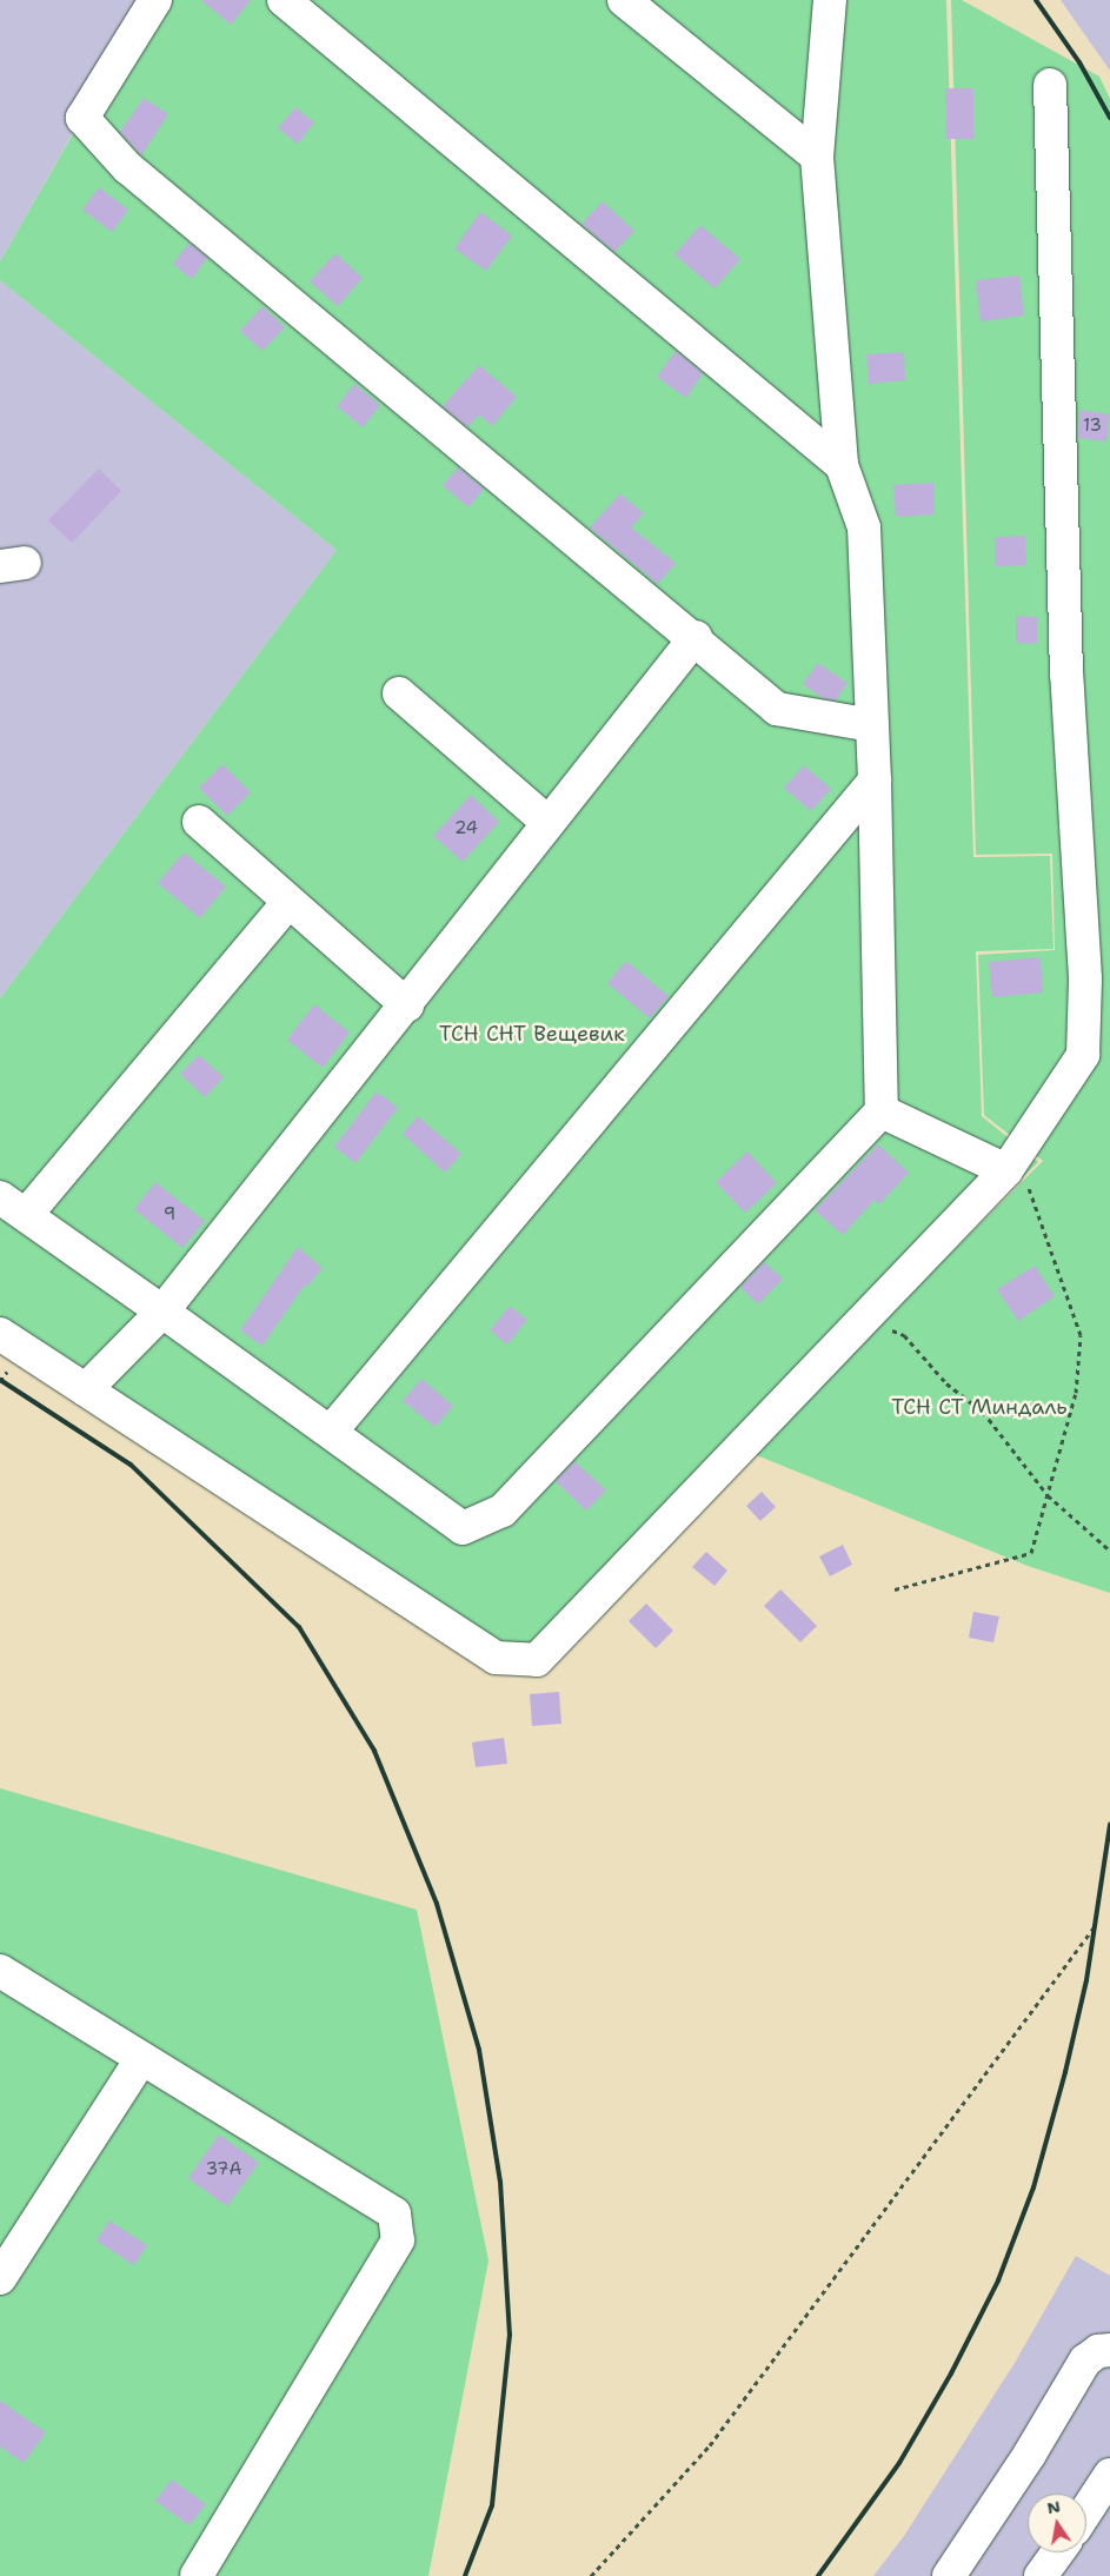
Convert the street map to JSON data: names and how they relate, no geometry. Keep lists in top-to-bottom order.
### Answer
{
  "parks": ["ТСН СНТ Вещевик", "ТСН СТ Миндаль"],
  "house_numbers": [
    "13",
    "24",
    "9",
    "37А"
  ],
  "north": "top"
}
